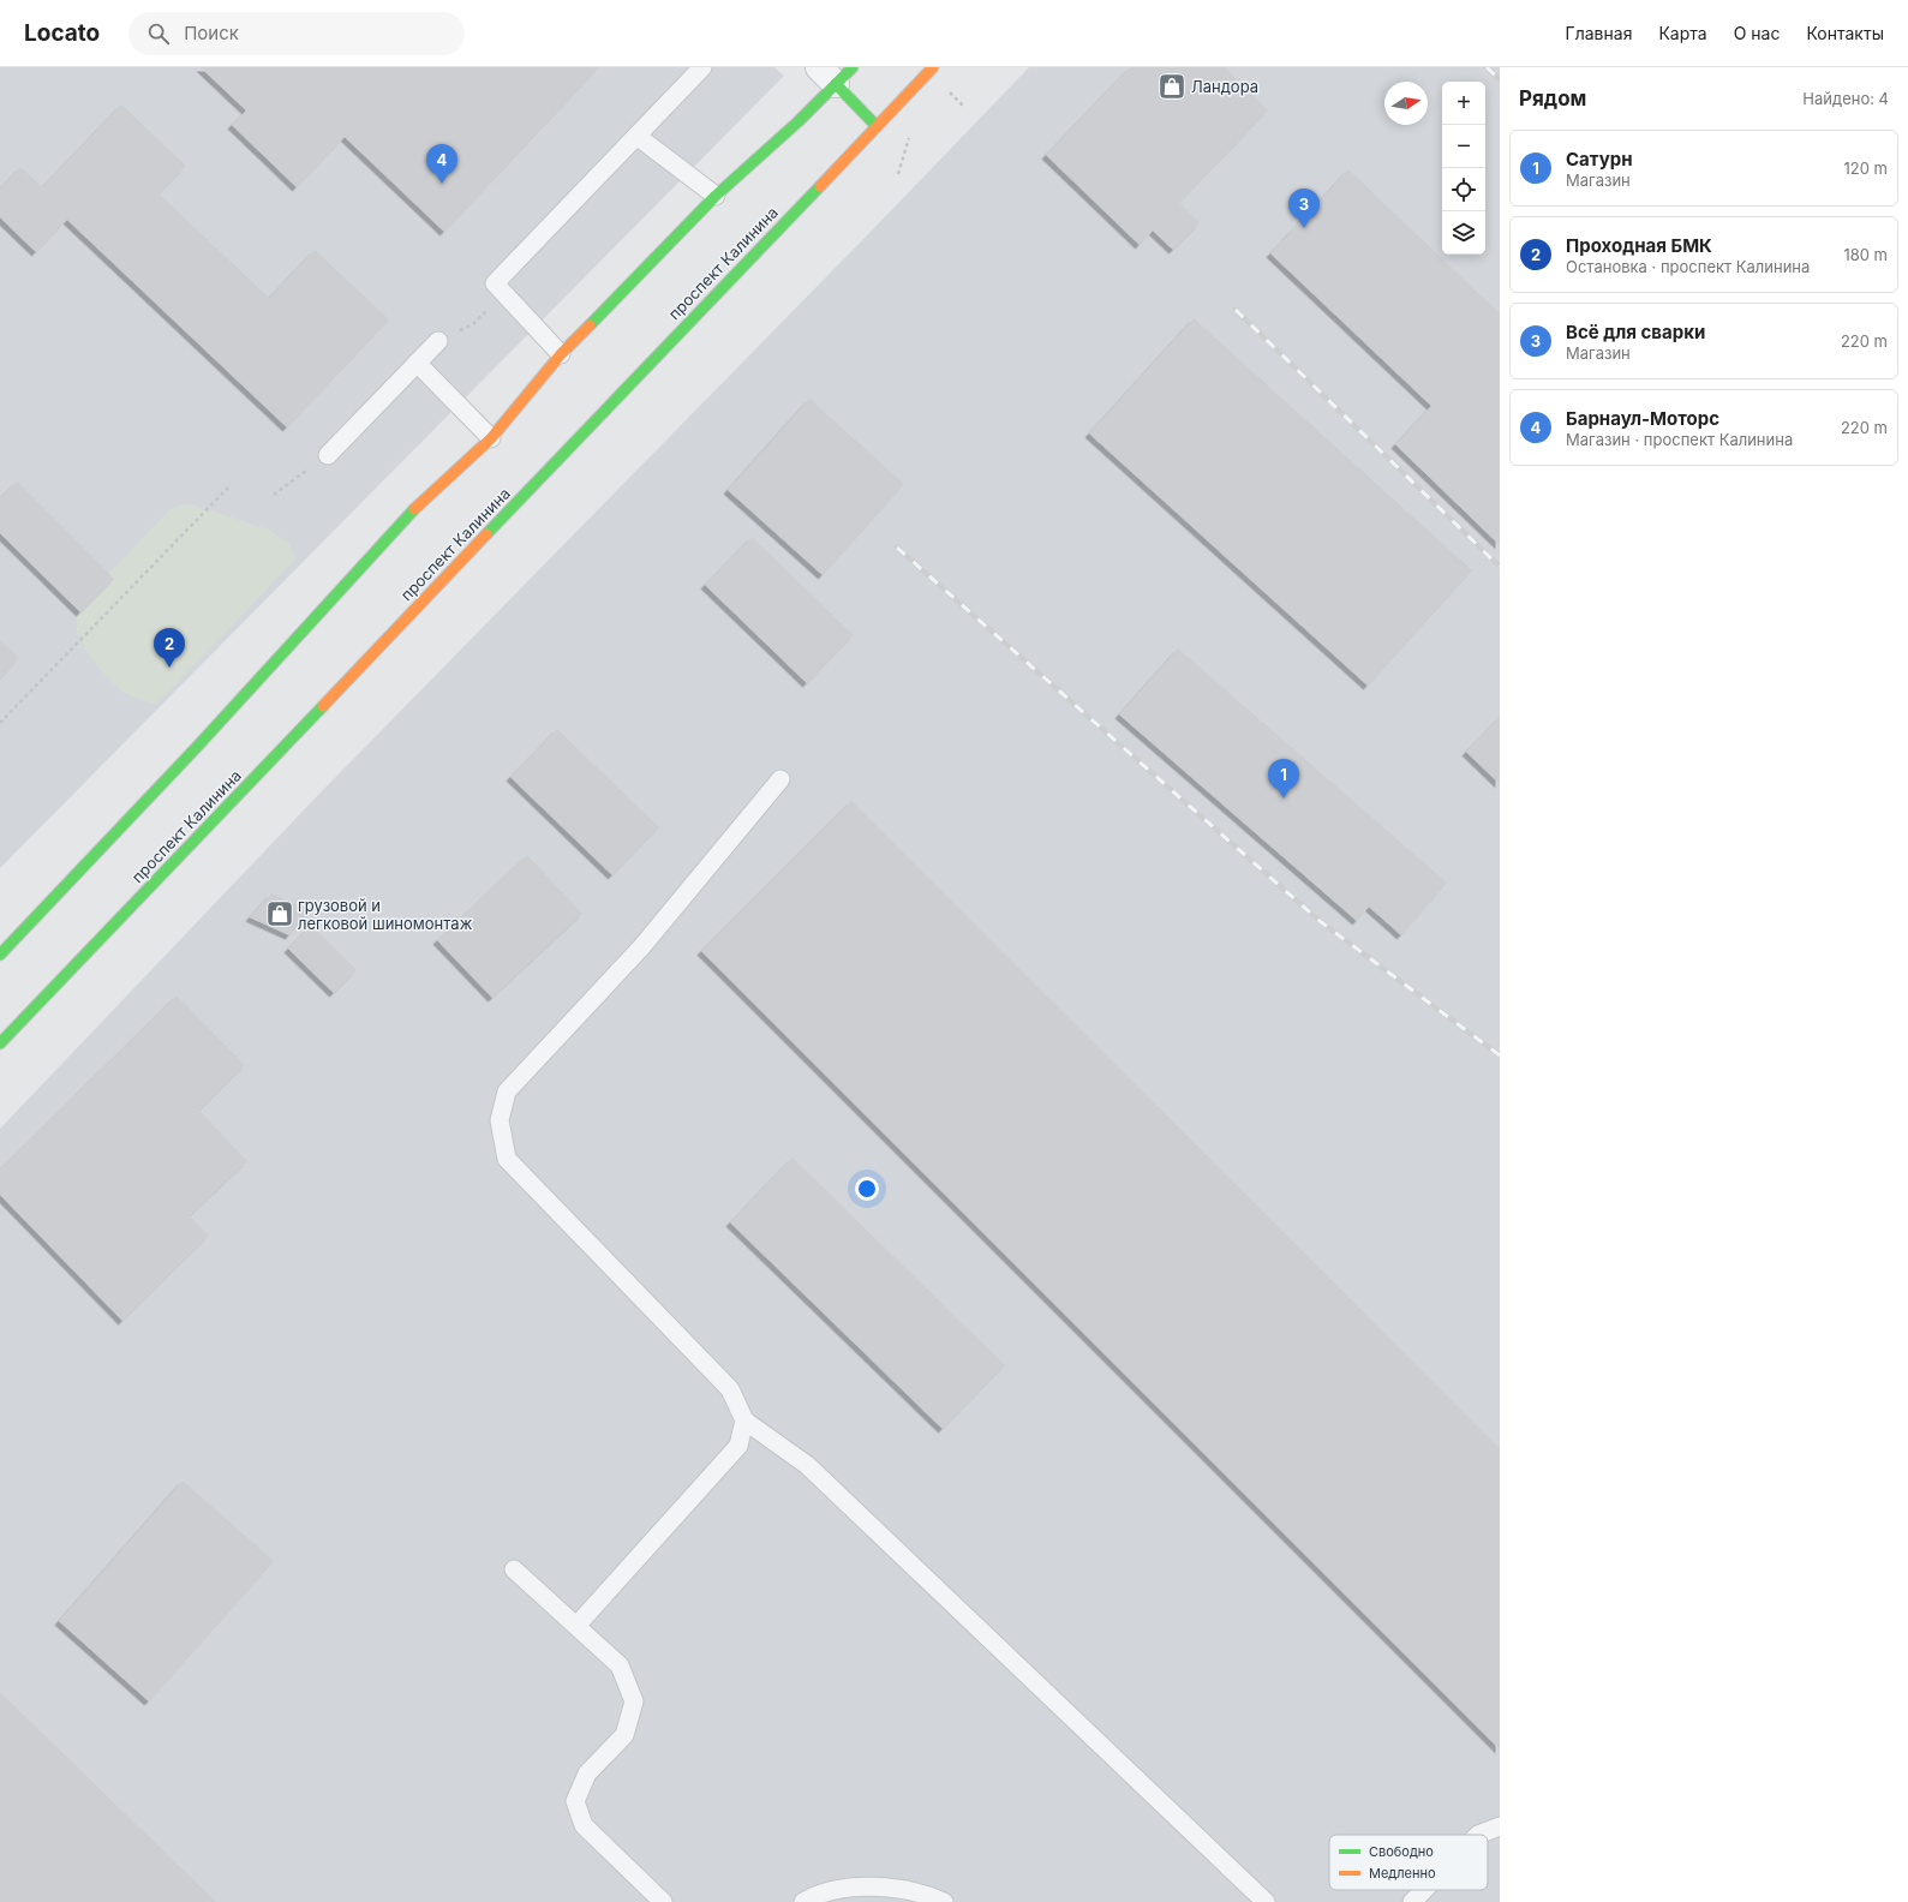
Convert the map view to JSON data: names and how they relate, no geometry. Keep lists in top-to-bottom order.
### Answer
{
  "streets": {
    "main road": ["проспект Калинина"]
  },
  "places": {
    "shop": ["Ландора", "грузовой и легковой шиномонтаж"]
  },
  "legend": ["Свободно", "Медленно"],
  "north": "right",
  "page": {
    "header": "Locato",
    "search": "Поиск",
    "nav": [
      "Главная",
      "Карта",
      "О нас",
      "Контакты"
    ],
    "heading": ["Рядом", "Найдено: 4"],
    "map_buttons": ["+", "−"],
    "list": [
      {
        "mark": "1",
        "name": "Сатурн",
        "note": "Магазин",
        "value": "120 m"
      },
      {
        "mark": "2",
        "name": "Проходная БМК",
        "note": "Остановка · проспект Калинина",
        "value": "180 m"
      },
      {
        "mark": "3",
        "name": "Всё для сварки",
        "note": "Магазин",
        "value": "220 m"
      },
      {
        "mark": "4",
        "name": "Барнаул-Моторс",
        "note": "Магазин · проспект Калинина",
        "value": "220 m"
      }
    ],
    "pins": [
      "4",
      "3",
      "2",
      "1"
    ]
  }
}
